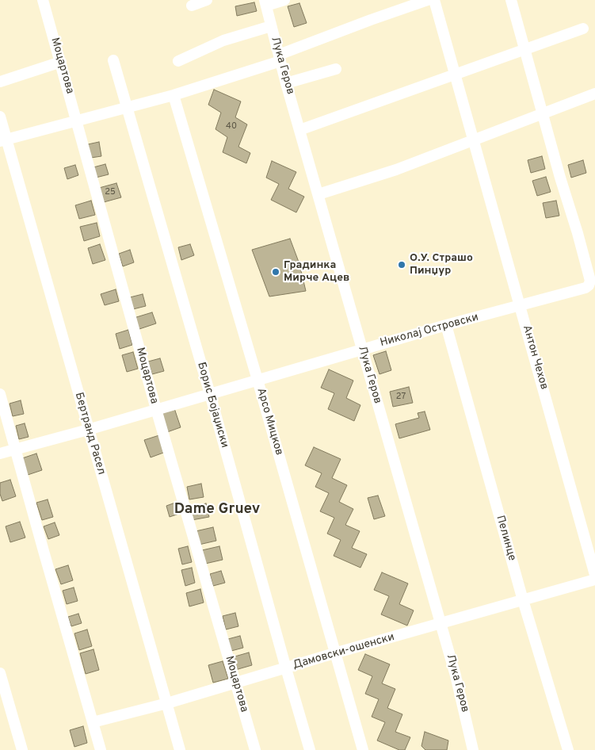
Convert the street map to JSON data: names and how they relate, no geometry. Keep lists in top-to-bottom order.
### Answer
{
  "streets": {
    "street": [
      "Моцартова",
      "Лука Геров",
      "Николај Островски",
      "Антон Чехов",
      "Борис Бојаџиски",
      "Арсо Мицков",
      "Бертранд Расел",
      "Пелинце",
      "Дамовски-ошенски"
    ]
  },
  "crossings": [
    ["Моцартова", "Николај Островски"],
    ["Моцартова", "Дамовски-ошенски"],
    ["Лука Геров", "Николај Островски"],
    ["Лука Геров", "Дамовски-ошенски"],
    ["Николај Островски", "Антон Чехов"],
    ["Николај Островски", "Борис Бојаџиски"],
    ["Николај Островски", "Арсо Мицков"],
    ["Николај Островски", "Бертранд Расел"],
    ["Николај Островски", "Пелинце"],
    ["Борис Бојаџиски", "Дамовски-ошенски"],
    ["Арсо Мицков", "Дамовски-ошенски"],
    ["Бертранд Расел", "Дамовски-ошенски"],
    ["Пелинце", "Дамовски-ошенски"]
  ],
  "districts": ["Dame Gruev"],
  "places": ["О.У. Страшо Пинџур", "Градинка Мирче Ацев"],
  "house_numbers": ["40", "25", "27"]
}
